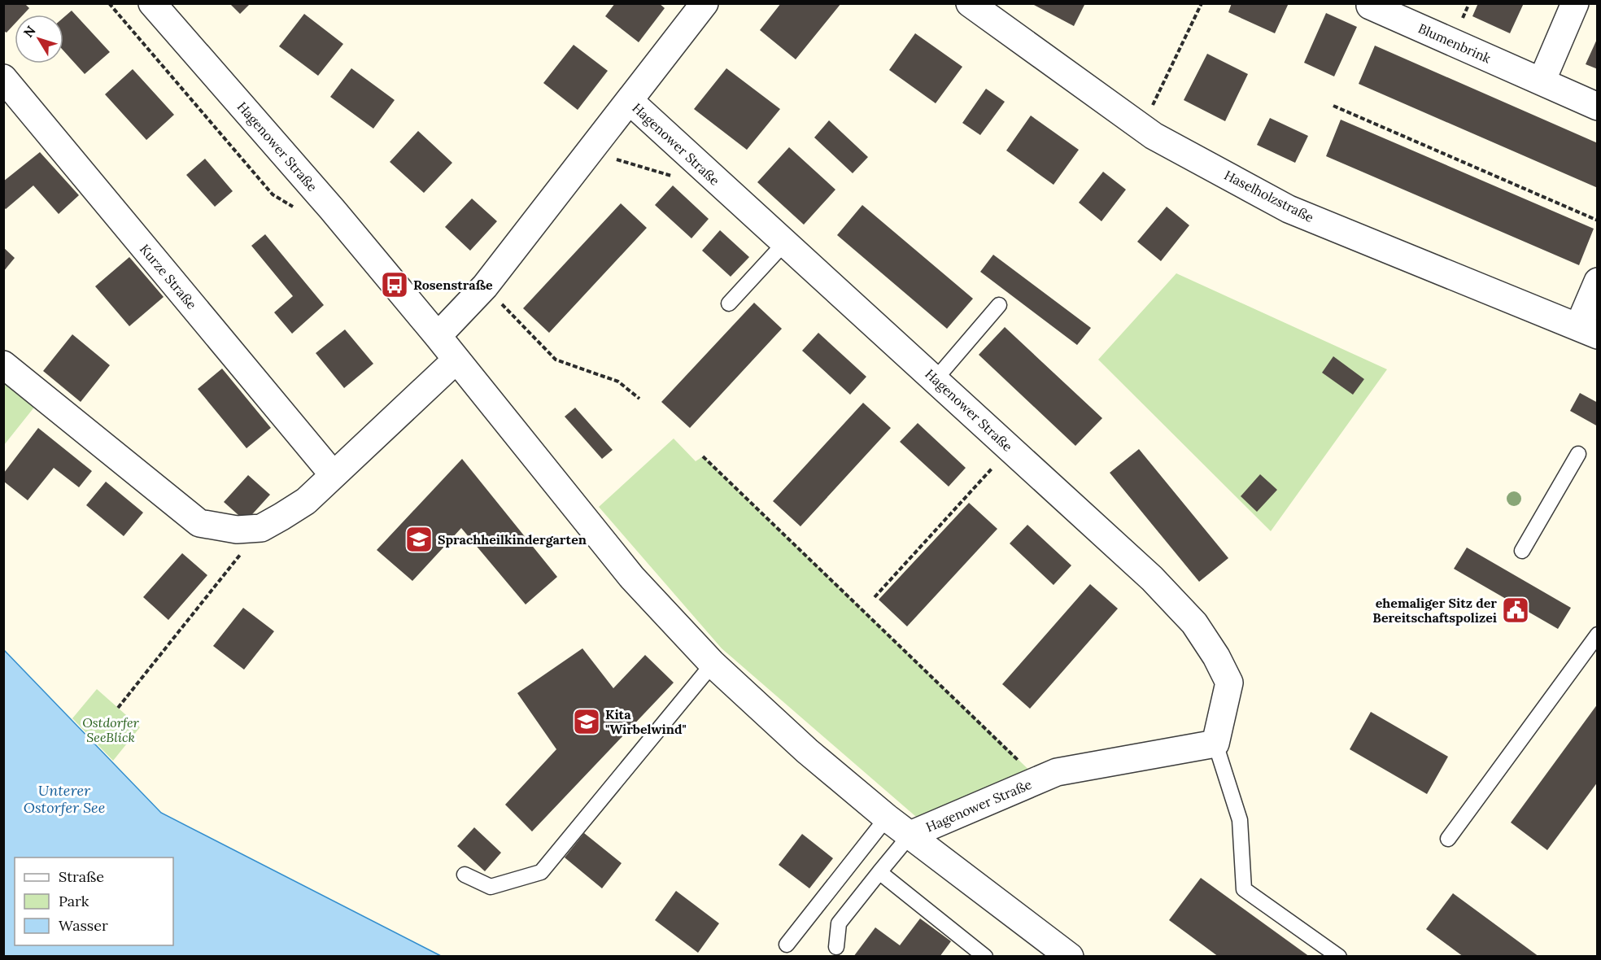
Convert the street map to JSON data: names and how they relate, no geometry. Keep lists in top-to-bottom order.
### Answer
{
  "streets": {
    "street": [
      "Blumenbrink",
      "Hagenower Straße",
      "Haselholzstraße",
      "Kurze Straße"
    ]
  },
  "water": ["Unterer Ostorfer See"],
  "parks": ["Ostdorfer SeeBlick"],
  "places": {
    "bus stop": ["Rosenstraße"],
    "school or university": ["Sprachheilkindergarten", "Kita \"Wirbelwind\""],
    "public building": ["ehemaliger Sitz der Bereitschaftspolizei"]
  },
  "legend": ["Straße", "Park", "Wasser"],
  "north": "top left"
}
